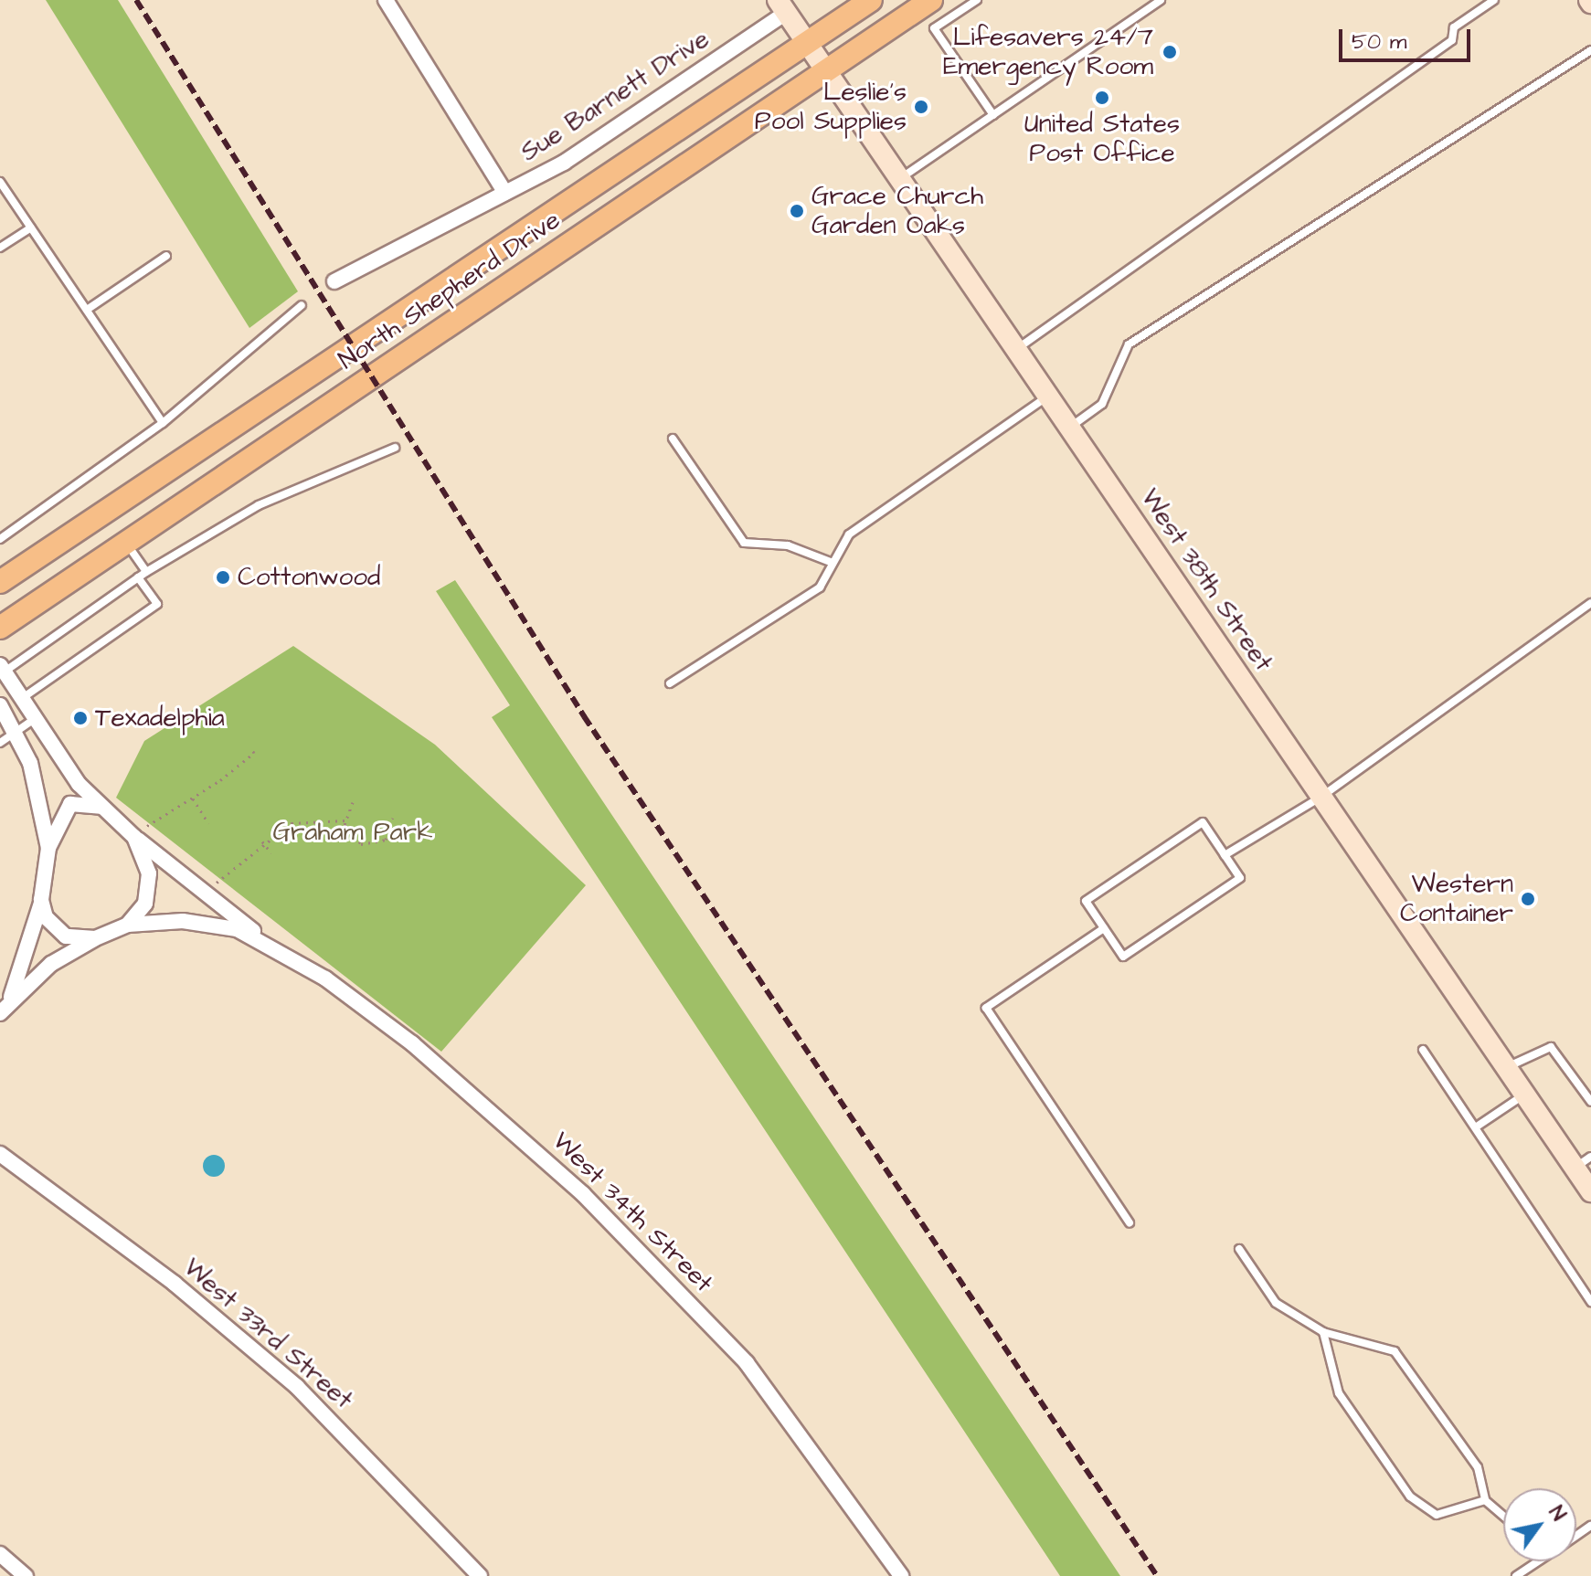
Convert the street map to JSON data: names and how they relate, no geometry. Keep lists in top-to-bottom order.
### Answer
{
  "streets": {
    "main road": ["North Shepherd Drive"],
    "street": [
      "Sue Barnett Drive",
      "West 38th Street",
      "West 34th Street",
      "West 33rd Street"
    ]
  },
  "crossings": [
    ["Sue Barnett Drive", "West 38th Street"],
    ["North Shepherd Drive", "West 38th Street"]
  ],
  "parks": ["Graham Park"],
  "places": [
    "Lifesavers 24/7 Emergency Room",
    "United States Post Office",
    "Leslie's Pool Supplies",
    "Grace Church Garden Oaks",
    "Cottonwood",
    "Texadelphia",
    "Western Container"
  ],
  "scale_bar": "50 m",
  "north": "top right"
}
